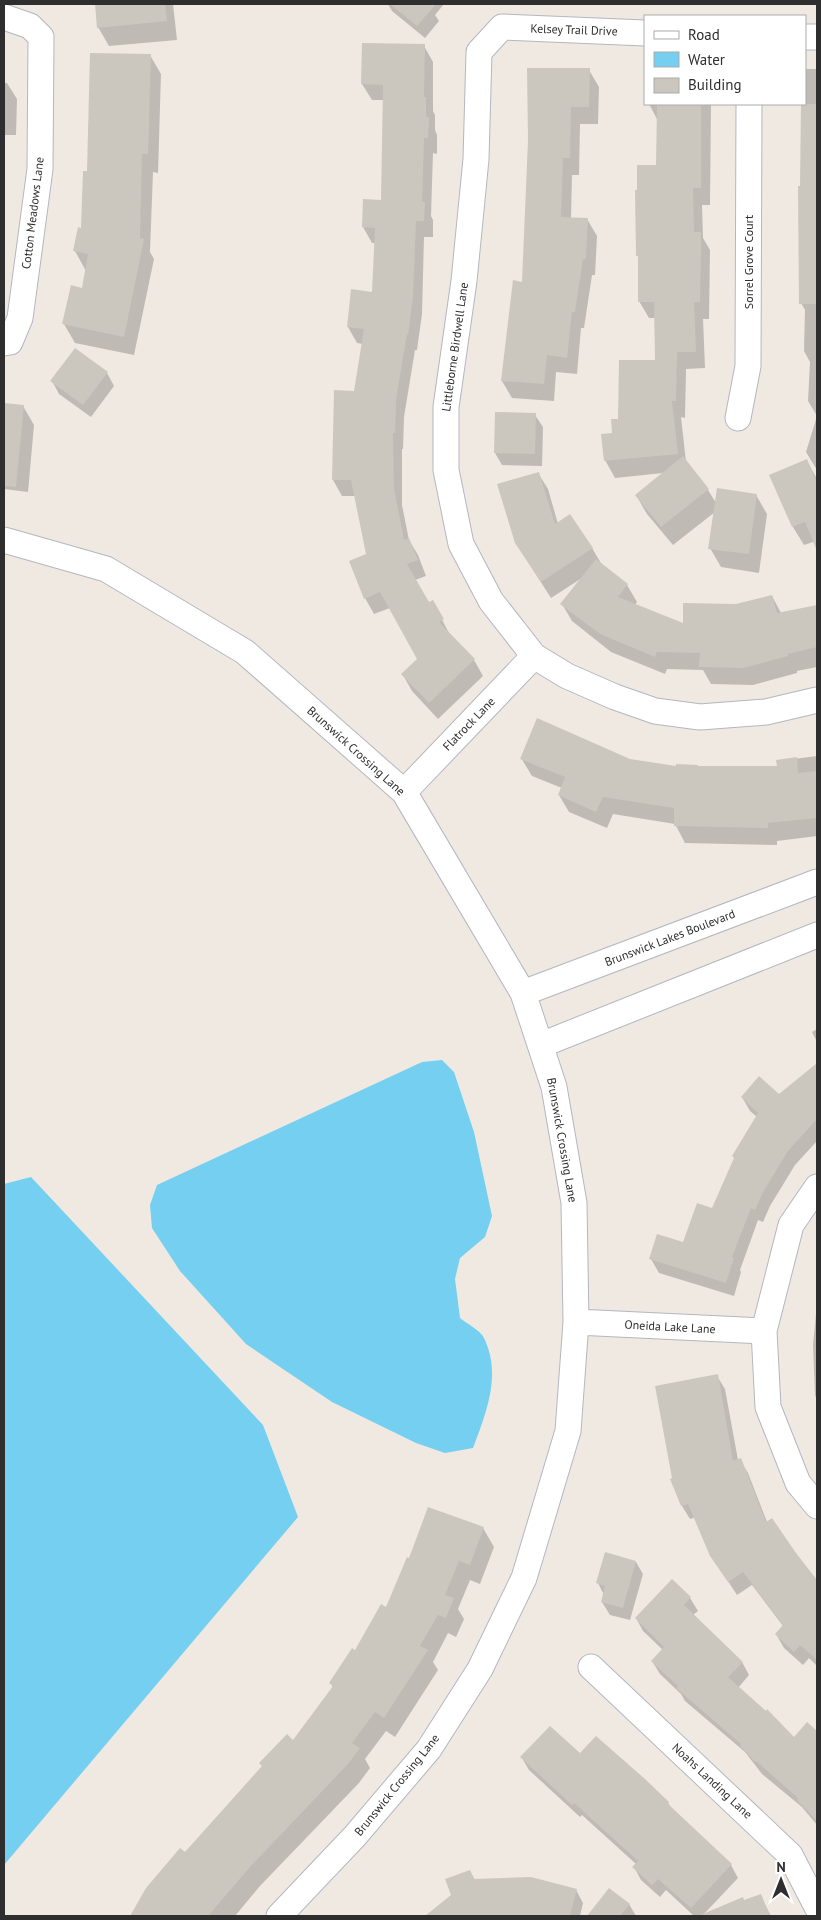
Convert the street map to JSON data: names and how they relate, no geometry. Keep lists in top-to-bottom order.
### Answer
{
  "streets": {
    "street": [
      "Kelsey Trail Drive",
      "Cotton Meadows Lane",
      "Sorrel Grove Court",
      "Littleborne Birdwell Lane",
      "Flatrock Lane",
      "Brunswick Crossing Lane",
      "Brunswick Lakes Boulevard",
      "Oneida Lake Lane",
      "Noahs Landing Lane"
    ]
  },
  "crossings": [
    ["Kelsey Trail Drive", "Littleborne Birdwell Lane"],
    ["Littleborne Birdwell Lane", "Flatrock Lane"],
    ["Flatrock Lane", "Brunswick Crossing Lane"],
    ["Brunswick Crossing Lane", "Brunswick Lakes Boulevard"],
    ["Brunswick Crossing Lane", "Oneida Lake Lane"]
  ],
  "legend": ["Road", "Water", "Building"],
  "north": "top"
}
